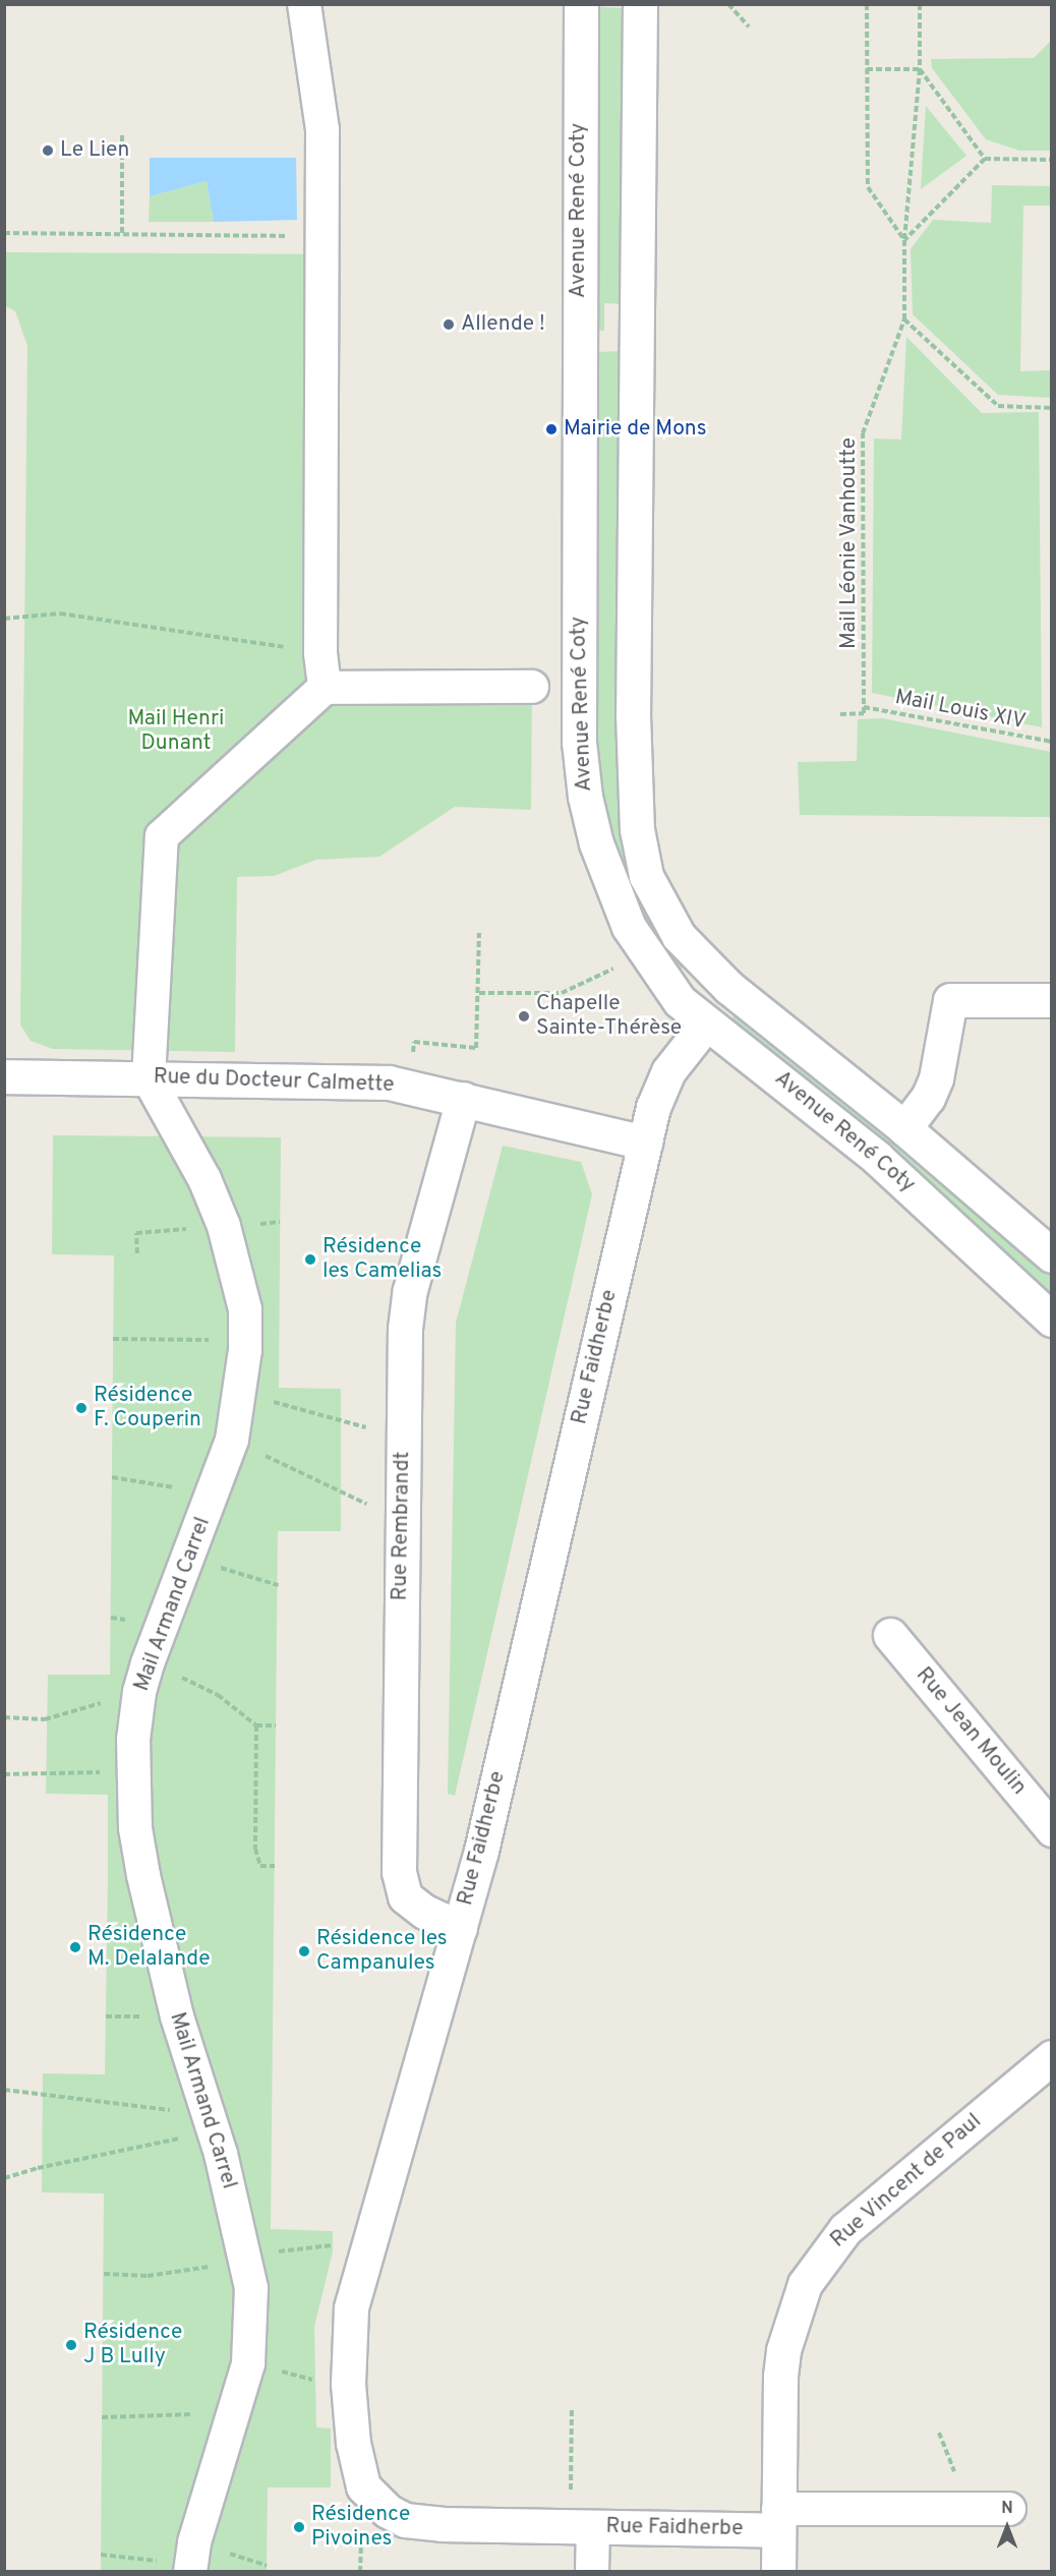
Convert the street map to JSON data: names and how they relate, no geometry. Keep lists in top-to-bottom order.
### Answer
{
  "streets": {
    "street": [
      "Avenue René Coty",
      "Rue du Docteur Calmette",
      "Rue Faidherbe",
      "Rue Rembrandt",
      "Mail Armand Carrel",
      "Rue Jean Moulin",
      "Rue Vincent de Paul"
    ],
    "path": ["Mail Léonie Vanhoutte", "Mail Louis XIV"]
  },
  "crossings": [
    ["Avenue René Coty", "Rue Faidherbe"],
    ["Mail Léonie Vanhoutte", "Mail Louis XIV"],
    ["Rue du Docteur Calmette", "Rue Faidherbe"],
    ["Rue du Docteur Calmette", "Rue Rembrandt"],
    ["Rue du Docteur Calmette", "Mail Armand Carrel"],
    ["Rue Faidherbe", "Rue Rembrandt"],
    ["Rue Faidherbe", "Rue Vincent de Paul"]
  ],
  "parks": ["Mail Henri Dunant"],
  "places": [
    "Le Lien",
    "Allende !",
    "Mairie de Mons",
    "Chapelle Sainte-Thérèse",
    "Résidence les Camelias",
    "Résidence F. Couperin",
    "Résidence M. Delalande",
    "Résidence les Campanules",
    "Résidence J B Lully",
    "Résidence Pivoines"
  ],
  "north": "top"
}
